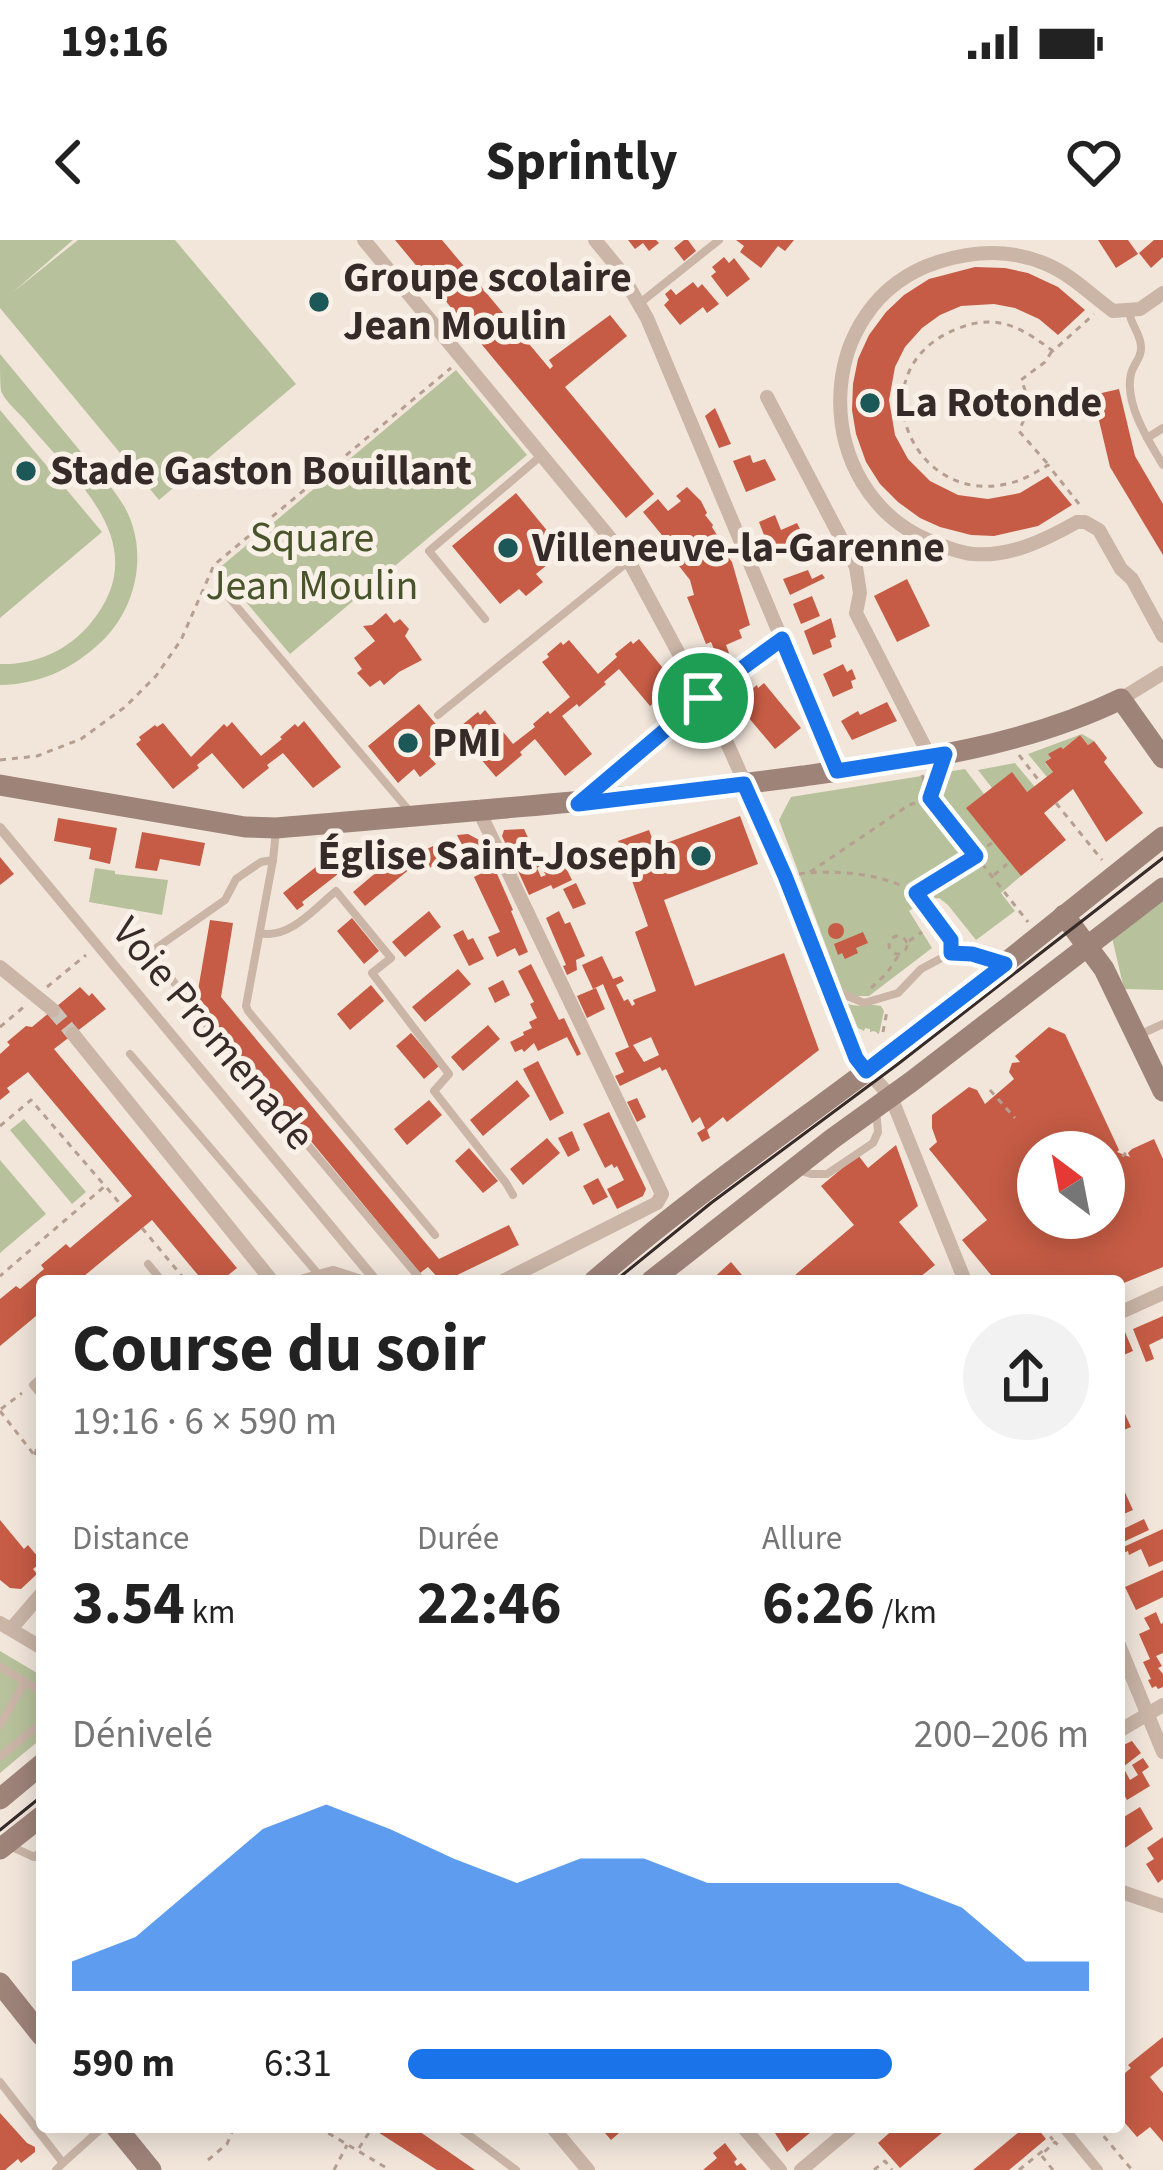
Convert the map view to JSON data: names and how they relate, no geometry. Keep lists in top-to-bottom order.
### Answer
{
  "streets": {
    "street": ["Voie Promenade"]
  },
  "parks": ["Square Jean Moulin"],
  "places": [
    "Groupe scolaire Jean Moulin",
    "La Rotonde",
    "Stade Gaston Bouillant",
    "Villeneuve-la-Garenne",
    "PMI",
    "Église Saint-Joseph"
  ],
  "north": "top left",
  "page": {
    "status": "19:16",
    "header": "Sprintly",
    "heading": ["Course du soir", "19:16 · 6 × 590 m"],
    "stats": [
      ["Distance", "3.54 km"],
      ["Durée", "22:46"],
      ["Allure", "6:26 /km"]
    ],
    "chart": ["Dénivelé", "200–206 m"],
    "list": [
      {
        "name": "590 m",
        "note": "6:31"
      }
    ]
  }
}
